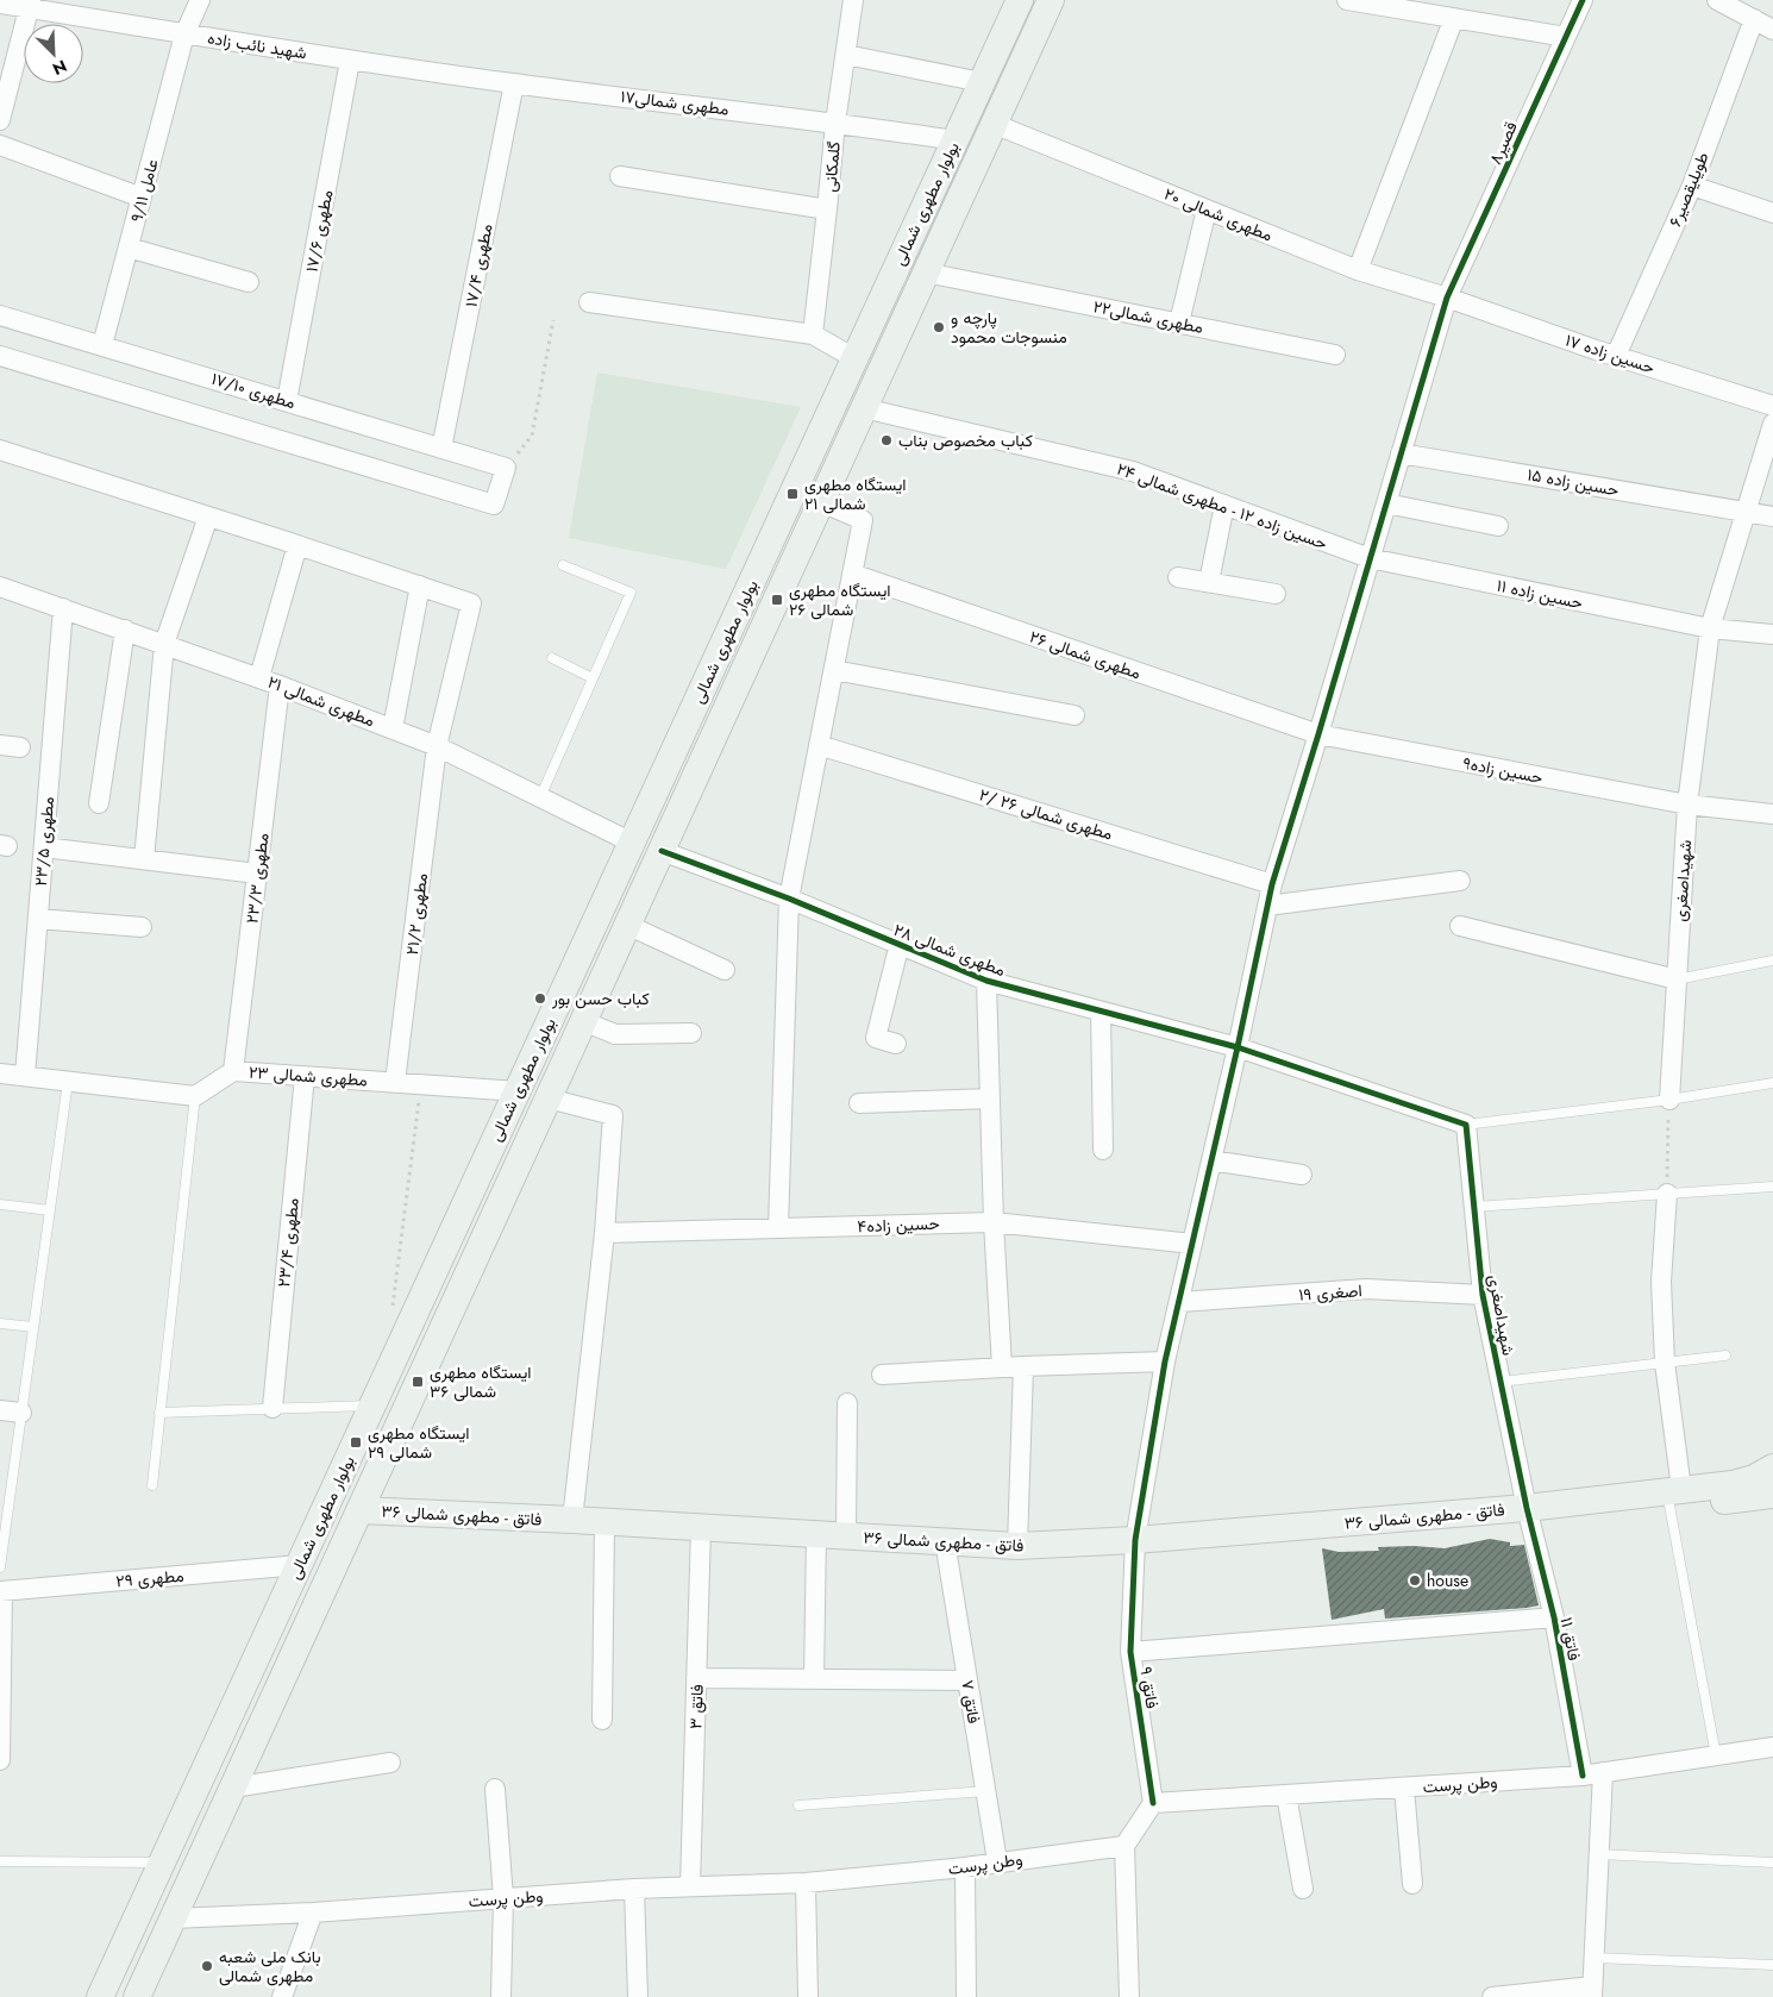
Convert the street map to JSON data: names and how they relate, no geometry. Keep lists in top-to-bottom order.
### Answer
{
  "streets": {
    "main road": ["بولوار مطهری شمالی", "فاتق - مطهری شمالی ۳۶"],
    "street": [
      "شهید نائب زاده",
      "مطهری شمالی۱۷",
      "قصیر۸",
      "گلمکانی",
      "طویلیقصیر۶",
      "عامل ۹/۱۱",
      "مطهری شمالی ۲۰",
      "مطهری ۱۷/۶",
      "مطهری ۱۷/۴",
      "مطهری شمالی۲۲",
      "حسین زاده ۱۷",
      "مطهری ۱۷/۱۰",
      "حسین زاده ۱۵",
      "حسین زاده ۱۲ - مطهری شمالی ۲۴",
      "حسین زاده ۱۱",
      "مطهری شمالی ۲۶",
      "مطهری شمالی ۲۱",
      "حسین زاده۹",
      "مطهری شمالی ۲۶ /۲",
      "مطهری ۲۳/۵",
      "مطهری ۲۳/۳",
      "شهیداصغری",
      "مطهری ۲۱/۲",
      "مطهری شمالی ۲۸",
      "مطهری شمالی ۲۳",
      "حسین زاده۴",
      "مطهری ۲۳/۴",
      "اصغری ۱۹",
      "مطهری ۲۹",
      "فاتق ۱۱",
      "فاتق ۹",
      "فاتق ۷",
      "فاتق ۳",
      "وطن پرست"
    ]
  },
  "crossings": [
    ["شهید نائب زاده", "مطهری شمالی۱۷"],
    ["شهید نائب زاده", "عامل ۹/۱۱"],
    ["شهید نائب زاده", "مطهری ۱۷/۶"],
    ["شهید نائب زاده", "مطهری ۱۷/۴"],
    ["مطهری شمالی۱۷", "گلمکانی"],
    ["مطهری شمالی۱۷", "بولوار مطهری شمالی"],
    ["مطهری شمالی۱۷", "مطهری ۱۷/۴"],
    ["قصیر۸", "مطهری شمالی ۲۰"],
    ["قصیر۸", "حسین زاده ۱۷"],
    ["قصیر۸", "حسین زاده ۱۵"],
    ["قصیر۸", "حسین زاده ۱۲ - مطهری شمالی ۲۴"],
    ["قصیر۸", "حسین زاده ۱۱"],
    ["قصیر۸", "مطهری شمالی ۲۶"],
    ["قصیر۸", "حسین زاده۹"],
    ["قصیر۸", "مطهری شمالی ۲۶ /۲"],
    ["قصیر۸", "فاتق ۹"],
    ["طویلیقصیر۶", "حسین زاده ۱۷"],
    ["عامل ۹/۱۱", "مطهری ۱۷/۱۰"],
    ["بولوار مطهری شمالی", "مطهری شمالی ۲۰"],
    ["بولوار مطهری شمالی", "مطهری شمالی۲۲"],
    ["بولوار مطهری شمالی", "حسین زاده ۱۲ - مطهری شمالی ۲۴"],
    ["بولوار مطهری شمالی", "مطهری شمالی ۲۱"],
    ["بولوار مطهری شمالی", "مطهری شمالی ۲۸"],
    ["بولوار مطهری شمالی", "مطهری شمالی ۲۳"],
    ["بولوار مطهری شمالی", "فاتق - مطهری شمالی ۳۶"],
    ["بولوار مطهری شمالی", "مطهری ۲۹"],
    ["بولوار مطهری شمالی", "وطن پرست"],
    ["مطهری شمالی ۲۰", "حسین زاده ۱۷"],
    ["مطهری ۱۷/۶", "مطهری ۱۷/۱۰"],
    ["مطهری ۱۷/۴", "مطهری ۱۷/۱۰"],
    ["حسین زاده ۱۵", "شهیداصغری"],
    ["حسین زاده ۱۲ - مطهری شمالی ۲۴", "حسین زاده ۱۱"],
    ["حسین زاده ۱۱", "شهیداصغری"],
    ["مطهری شمالی ۲۶", "حسین زاده۹"],
    ["مطهری شمالی ۲۱", "مطهری ۲۳/۵"],
    ["مطهری شمالی ۲۱", "مطهری ۲۳/۳"],
    ["مطهری شمالی ۲۱", "مطهری ۲۱/۲"],
    ["حسین زاده۹", "شهیداصغری"],
    ["مطهری ۲۳/۳", "مطهری شمالی ۲۳"],
    ["شهیداصغری", "مطهری شمالی ۲۸"],
    ["شهیداصغری", "اصغری ۱۹"],
    ["شهیداصغری", "فاتق - مطهری شمالی ۳۶"],
    ["شهیداصغری", "فاتق ۱۱"],
    ["مطهری ۲۱/۲", "مطهری شمالی ۲۳"],
    ["مطهری شمالی ۲۸", "فاتق ۹"],
    ["مطهری شمالی ۲۳", "مطهری ۲۳/۴"],
    ["حسین زاده۴", "فاتق ۹"],
    ["اصغری ۱۹", "فاتق ۹"],
    ["فاتق - مطهری شمالی ۳۶", "فاتق ۱۱"],
    ["فاتق - مطهری شمالی ۳۶", "فاتق ۹"],
    ["فاتق - مطهری شمالی ۳۶", "فاتق ۷"],
    ["فاتق - مطهری شمالی ۳۶", "فاتق ۳"],
    ["فاتق ۱۱", "فاتق ۹"],
    ["فاتق ۱۱", "وطن پرست"],
    ["فاتق ۹", "وطن پرست"],
    ["فاتق ۷", "وطن پرست"],
    ["فاتق ۳", "وطن پرست"]
  ],
  "places": {
    "other": [
      "پارچه و منسوجات محمود",
      "كباب مخصوص بناب",
      "كباب حسن بور",
      "house",
      "بانک ملی شعبه مطهری شمالی"
    ],
    "transit": [
      "ایستگاه مطهری شمالی ۲۱",
      "ایستگاه مطهری شمالی ۲۶",
      "ایستگاه مطهری شمالی ۳۶",
      "ایستگاه مطهری شمالی ۲۹"
    ]
  },
  "north": "bottom right"
}
